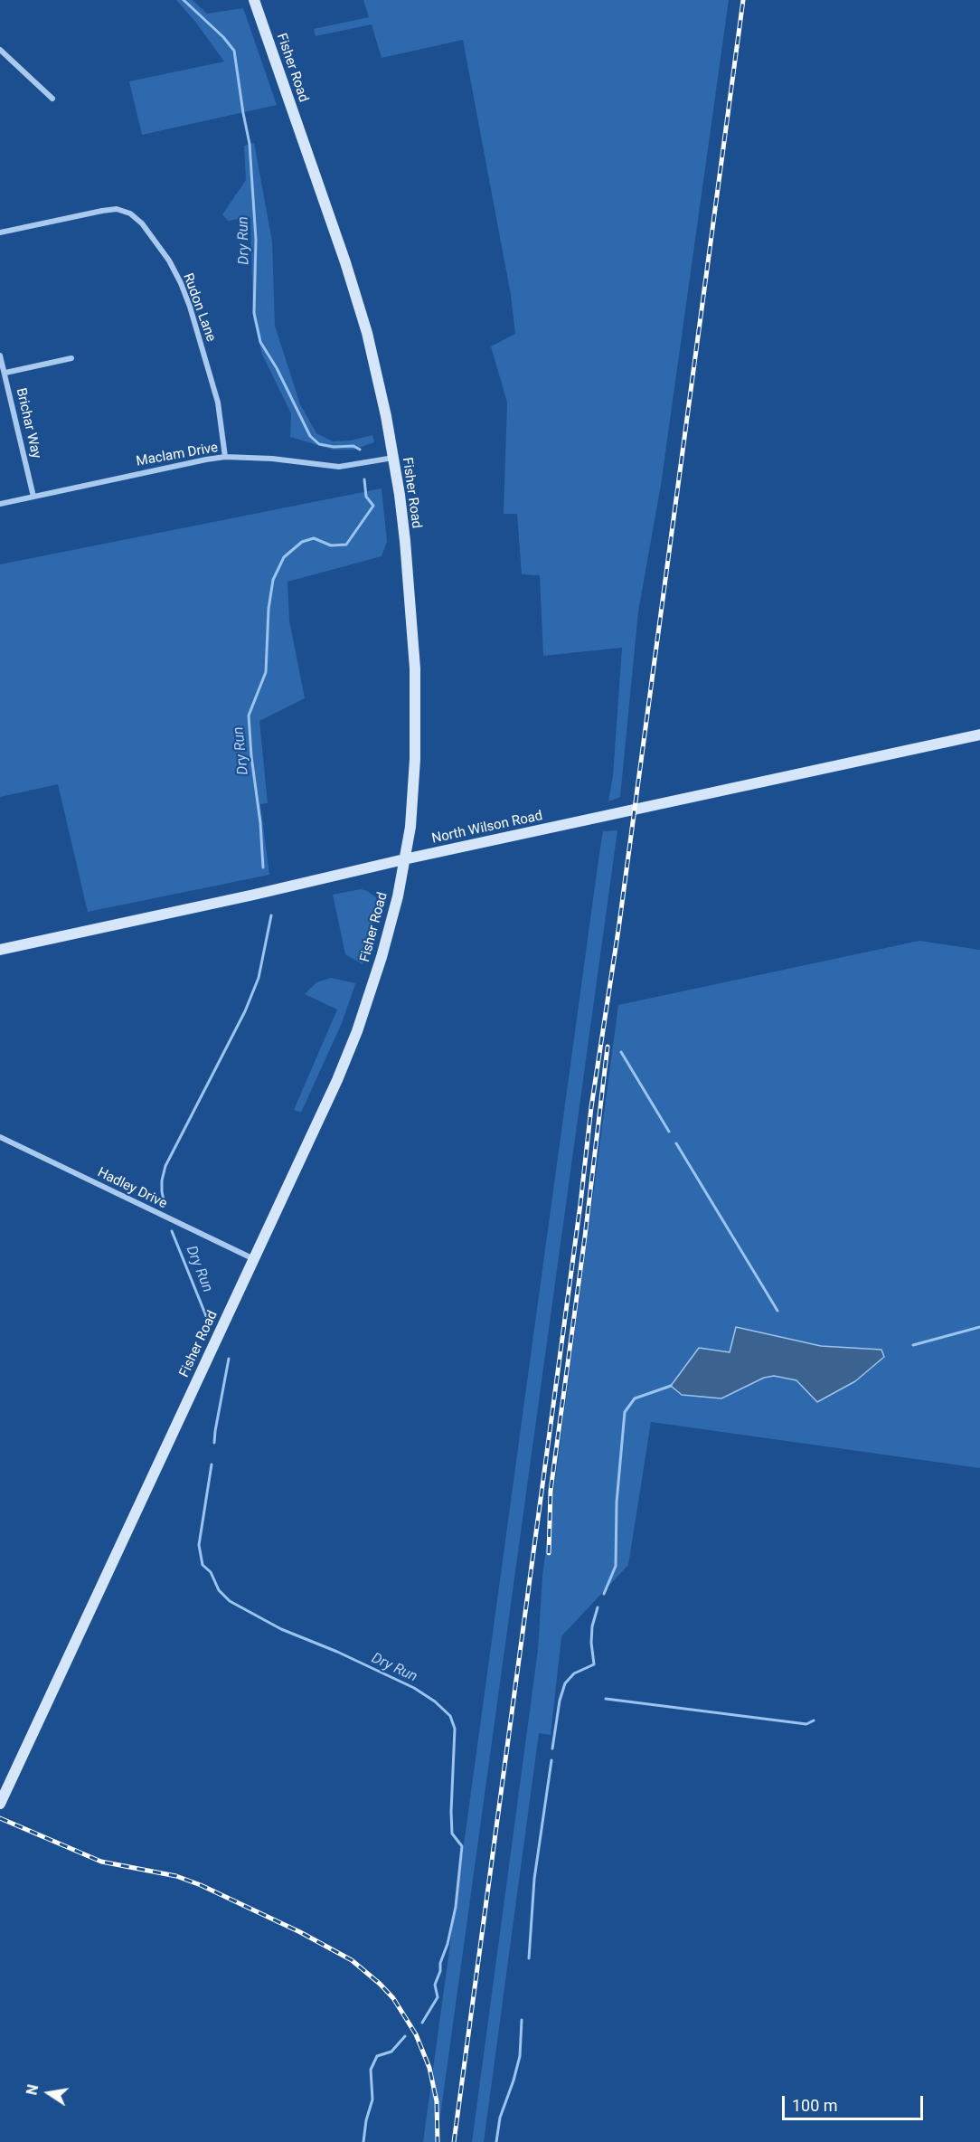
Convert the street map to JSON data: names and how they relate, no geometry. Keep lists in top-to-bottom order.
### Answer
{
  "streets": {
    "main road": ["Fisher Road", "North Wilson Road"],
    "street": [
      "Rudon Lane",
      "Brichar Way",
      "Maclam Drive",
      "Hadley Drive"
    ]
  },
  "crossings": [
    ["Fisher Road", "Maclam Drive"],
    ["Fisher Road", "North Wilson Road"],
    ["Fisher Road", "Hadley Drive"],
    ["Rudon Lane", "Maclam Drive"],
    ["Brichar Way", "Maclam Drive"]
  ],
  "water": ["Dry Run"],
  "scale_bar": "100 m",
  "north": "left"
}
